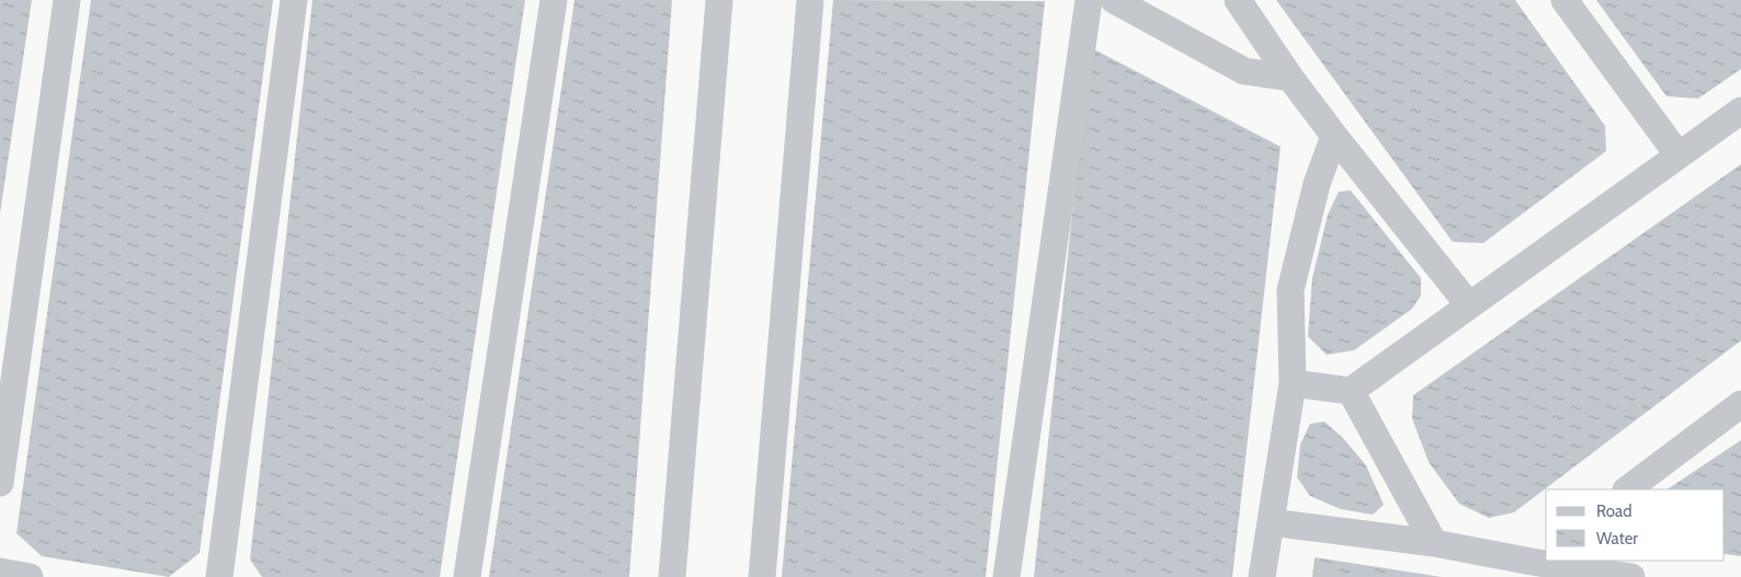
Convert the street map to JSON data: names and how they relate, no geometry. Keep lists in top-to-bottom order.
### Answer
{
  "legend": ["Road", "Water"]
}
